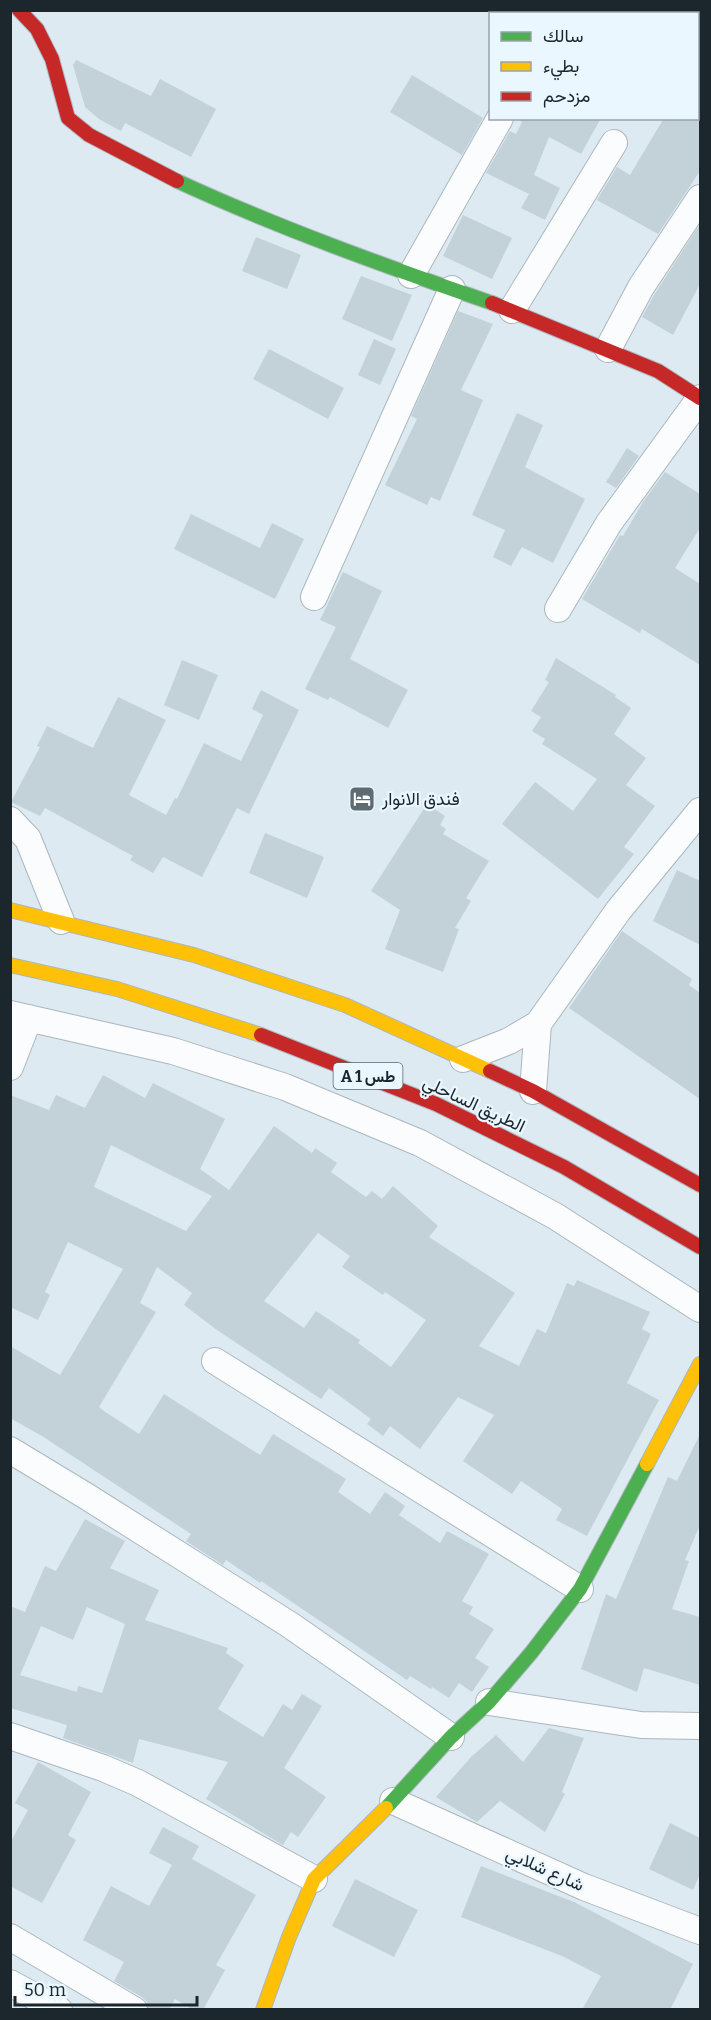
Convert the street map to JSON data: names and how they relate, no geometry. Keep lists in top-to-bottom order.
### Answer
{
  "streets": {
    "main road": ["A 1 طس", "الطريق الساحلي"],
    "street": ["شارع شلابي"]
  },
  "places": {
    "hotel": ["فندق الانوار"]
  },
  "legend": ["سالك", "بطيء", "مزدحم"],
  "scale_bar": "50 m"
}
